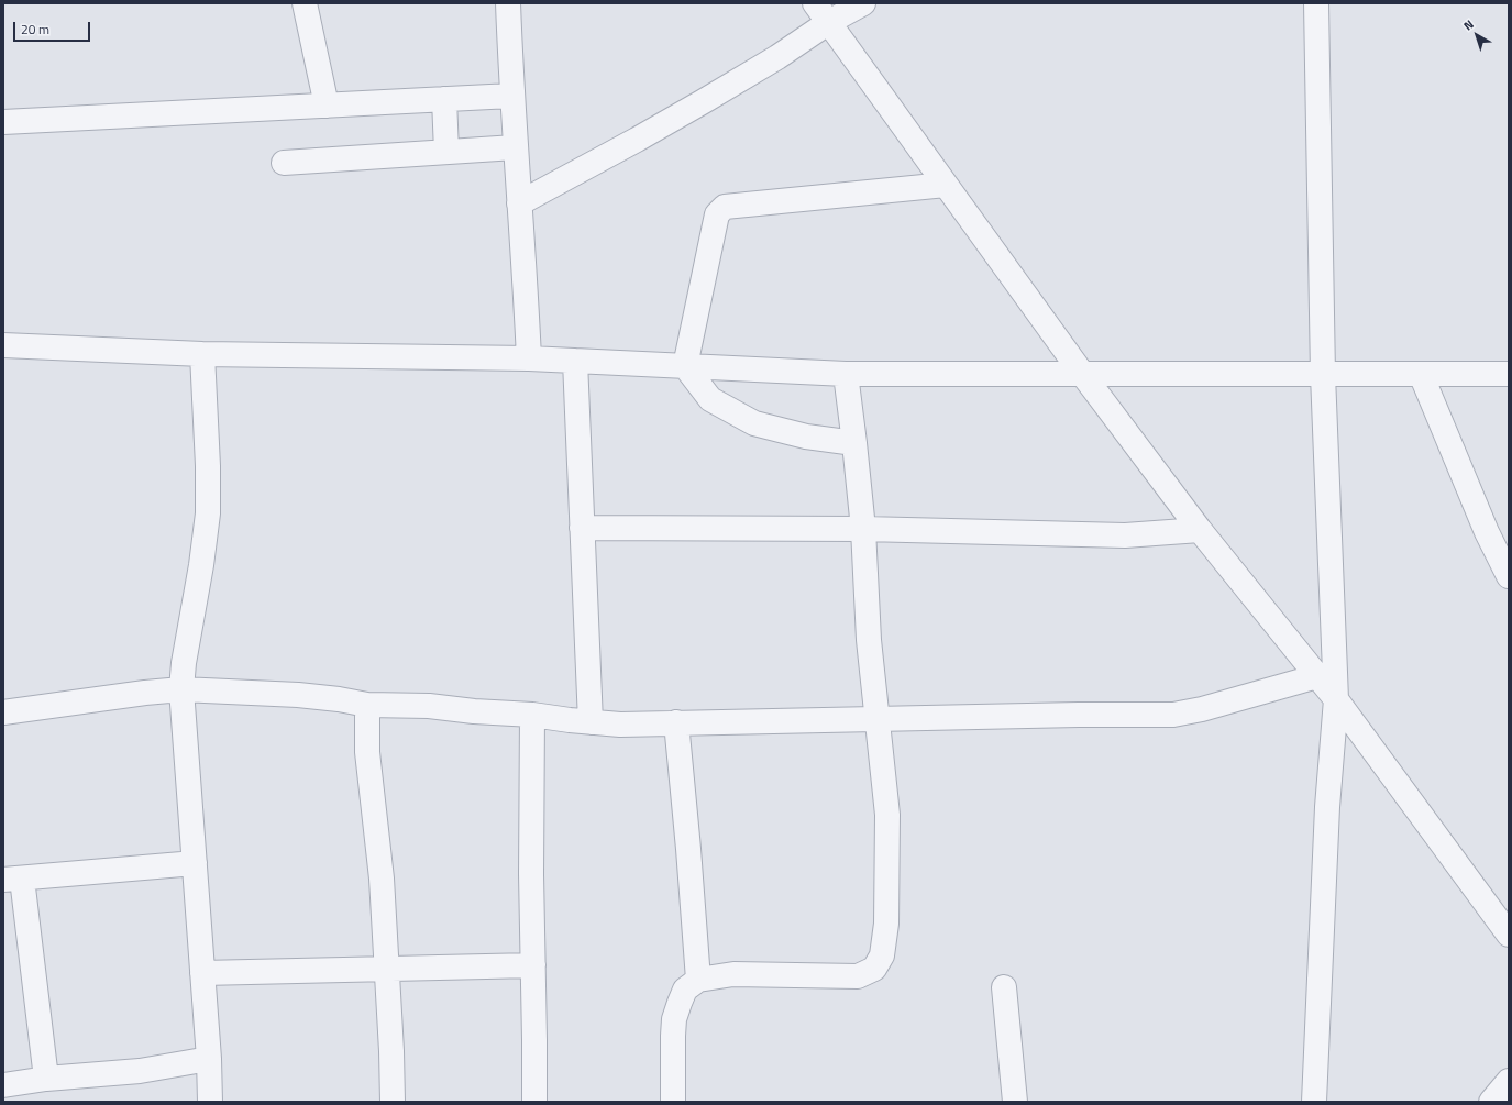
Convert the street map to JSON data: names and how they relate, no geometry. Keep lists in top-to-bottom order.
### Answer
{
  "scale_bar": "20 m",
  "north": "top left"
}
